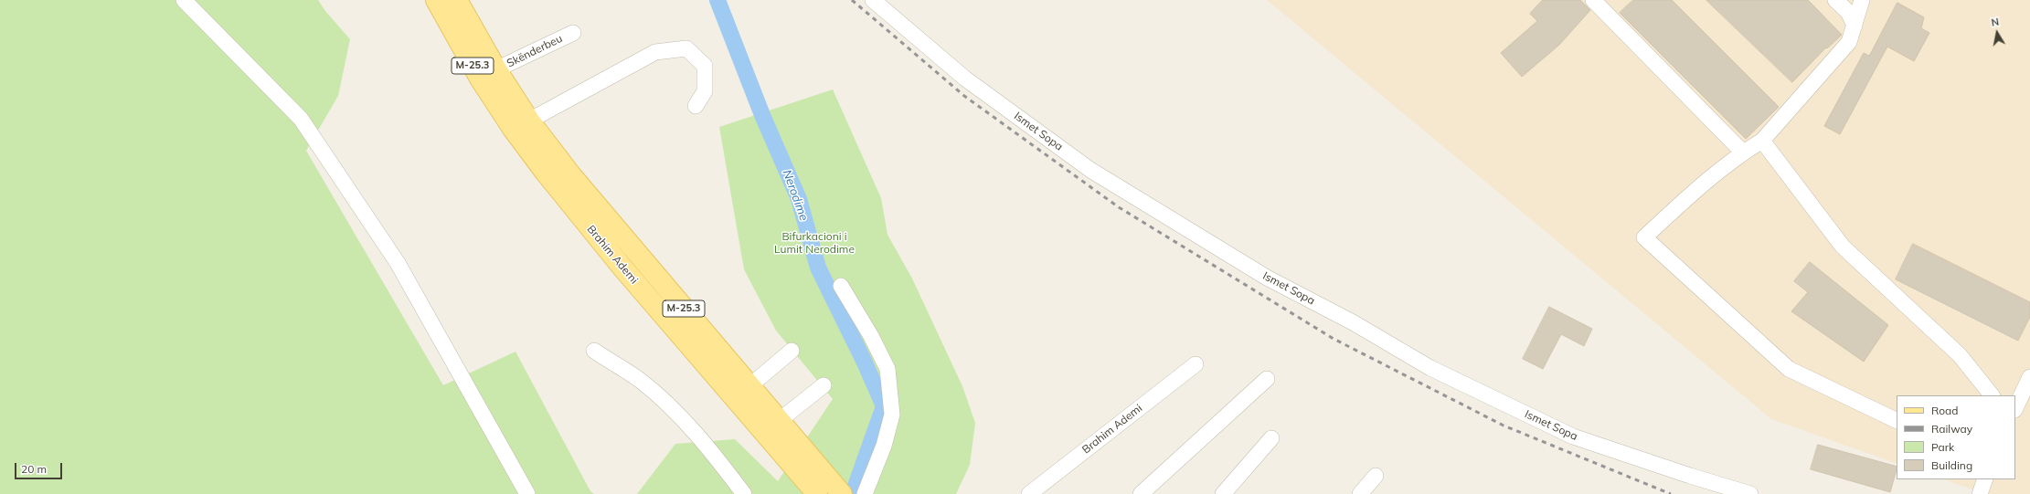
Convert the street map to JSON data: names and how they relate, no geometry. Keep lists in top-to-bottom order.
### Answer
{
  "streets": {
    "main road": ["M-25.3", "Brahim Ademi"],
    "street": ["Skënderbeu", "Ismet Sopa"]
  },
  "crossings": [
    ["Skënderbeu", "Brahim Ademi"]
  ],
  "water": ["Nerodime"],
  "parks": ["Bifurkacioni i Lumit Nerodime"],
  "legend": [
    "Road",
    "Railway",
    "Park",
    "Building"
  ],
  "scale_bar": "20 m",
  "north": "top"
}
